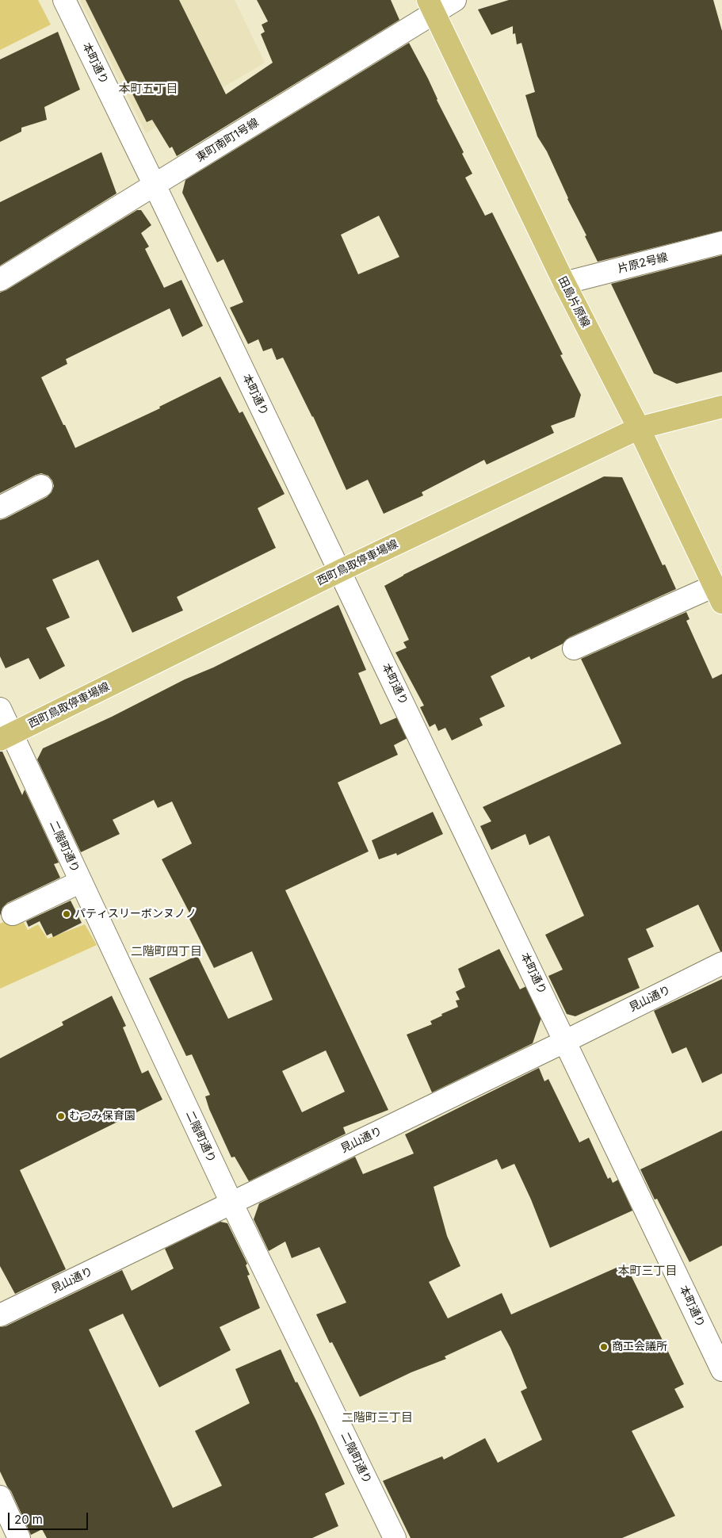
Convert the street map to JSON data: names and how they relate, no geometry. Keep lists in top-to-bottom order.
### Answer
{
  "streets": {
    "main road": ["田島片原線", "西町鳥取停車場線"],
    "street": [
      "本町通り",
      "東町南町1号線",
      "片原2号線",
      "二階町通り",
      "見山通り"
    ]
  },
  "crossings": [
    ["本町通り", "東町南町1号線"],
    ["本町通り", "西町鳥取停車場線"],
    ["本町通り", "見山通り"],
    ["東町南町1号線", "田島片原線"],
    ["片原2号線", "田島片原線"],
    ["田島片原線", "西町鳥取停車場線"],
    ["西町鳥取停車場線", "二階町通り"],
    ["二階町通り", "見山通り"]
  ],
  "districts": [
    "本町五丁目",
    "二階町四丁目",
    "本町三丁目",
    "二階町三丁目"
  ],
  "places": ["パティスリーボンヌノノ", "むつみ保育園", "商工会議所"],
  "scale_bar": "20 m"
}
